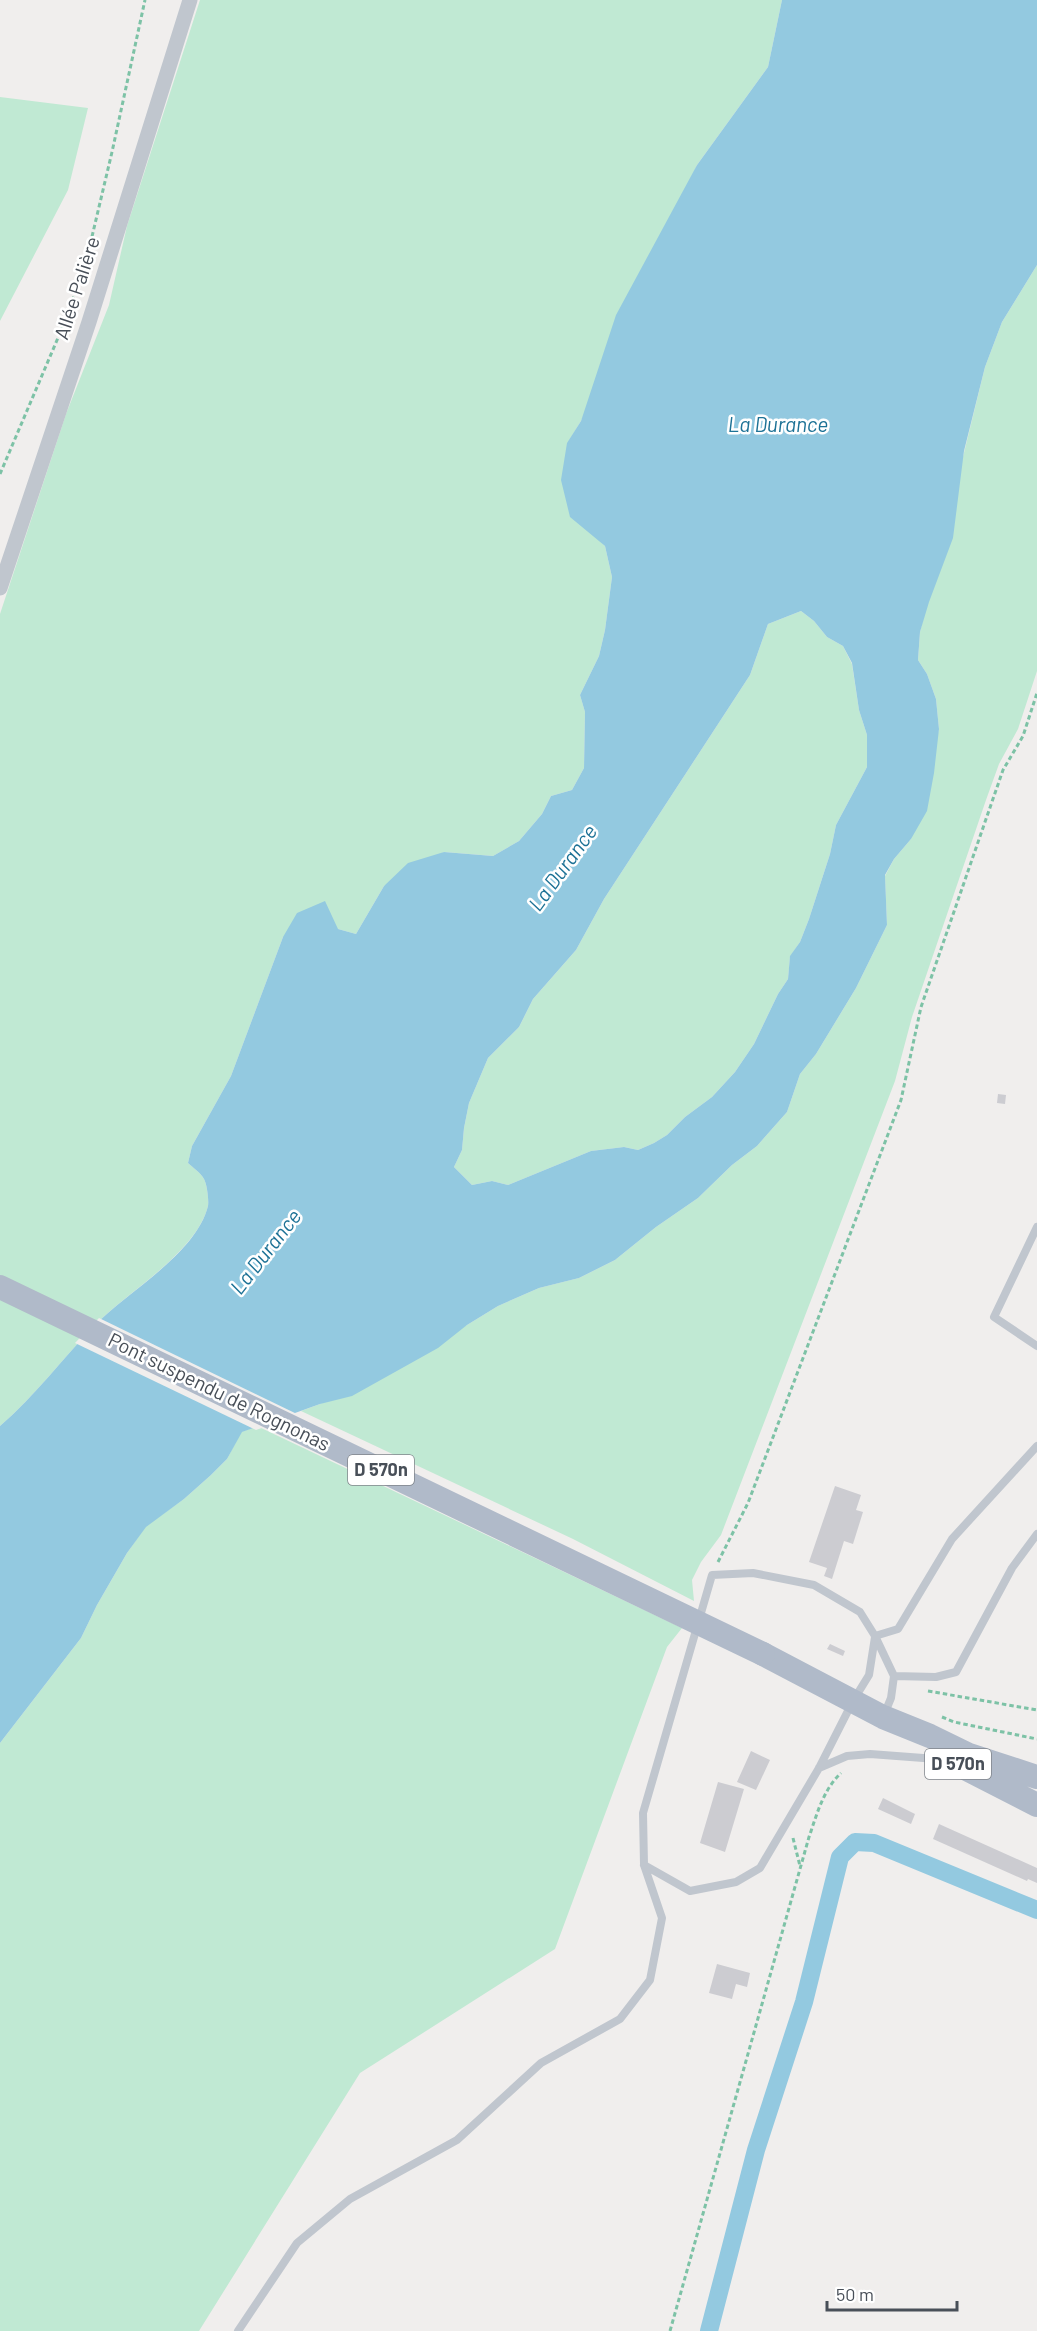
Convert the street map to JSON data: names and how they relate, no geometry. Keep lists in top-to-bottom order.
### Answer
{
  "streets": {
    "main road": ["Pont suspendu de Rognonas", "D 570n"],
    "street": ["Allée Palière"]
  },
  "crossings": [
    ["Pont suspendu de Rognonas", "D 570n"]
  ],
  "water": ["La Durance"],
  "scale_bar": "50 m"
}
